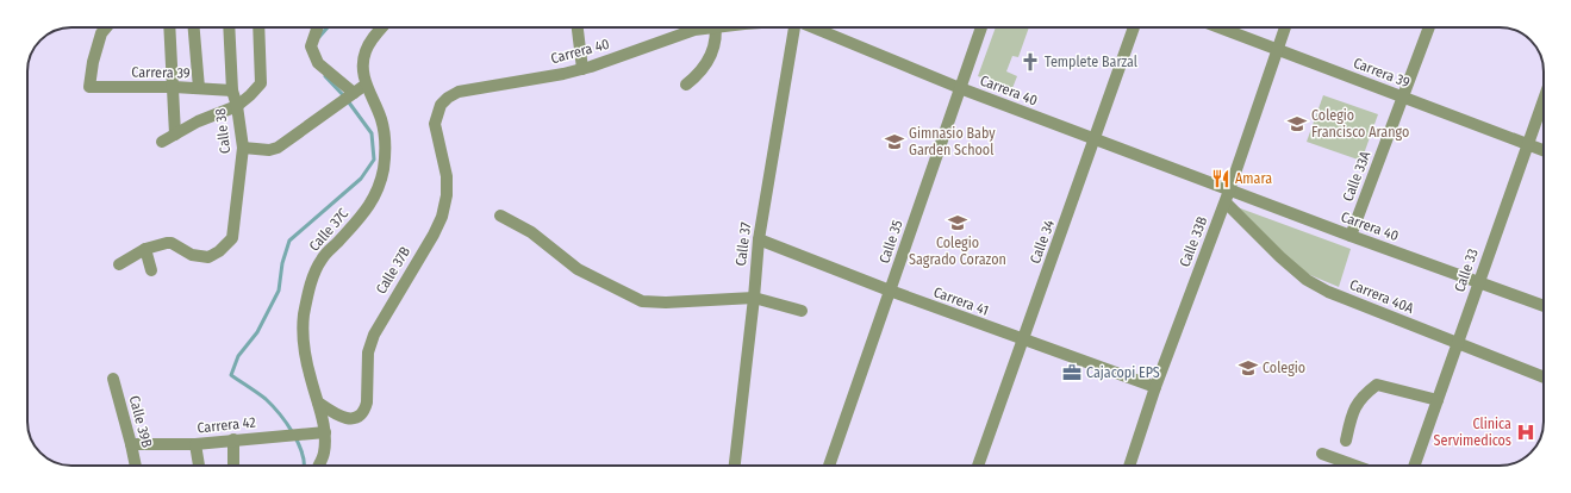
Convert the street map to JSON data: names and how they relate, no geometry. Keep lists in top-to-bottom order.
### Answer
{
  "streets": {
    "street": [
      "Carrera 40",
      "Carrera 39",
      "Calle 38",
      "Calle 33A",
      "Calle 37C",
      "Calle 35",
      "Calle 34",
      "Calle 33B",
      "Calle 37",
      "Calle 37B",
      "Calle 33",
      "Carrera 40A",
      "Carrera 41",
      "Calle 39B",
      "Carrera 42"
    ]
  },
  "crossings": [
    ["Carrera 40", "Calle 33A"],
    ["Carrera 40", "Calle 35"],
    ["Carrera 40", "Calle 34"],
    ["Carrera 40", "Calle 33B"],
    ["Carrera 40", "Calle 37B"],
    ["Carrera 40", "Calle 33"],
    ["Carrera 39", "Calle 38"],
    ["Carrera 39", "Calle 33A"],
    ["Carrera 39", "Calle 33B"],
    ["Carrera 39", "Calle 33"],
    ["Calle 37C", "Calle 37B"],
    ["Calle 37C", "Carrera 42"],
    ["Calle 35", "Carrera 41"],
    ["Calle 34", "Carrera 41"],
    ["Calle 33B", "Carrera 40A"],
    ["Calle 33B", "Carrera 41"],
    ["Calle 37", "Carrera 41"],
    ["Calle 33", "Carrera 40A"],
    ["Calle 39B", "Carrera 42"]
  ],
  "places": {
    "church": ["Templete Barzal"],
    "school or university": [
      "Colegio Francisco Arango",
      "Gimnasio Baby Garden School",
      "Colegio Sagrado Corazon",
      "Colegio"
    ],
    "restaurant": ["Amara"],
    "office": ["Cajacopi EPS"],
    "hospital": ["Clinica Servimedicos"]
  }
}
